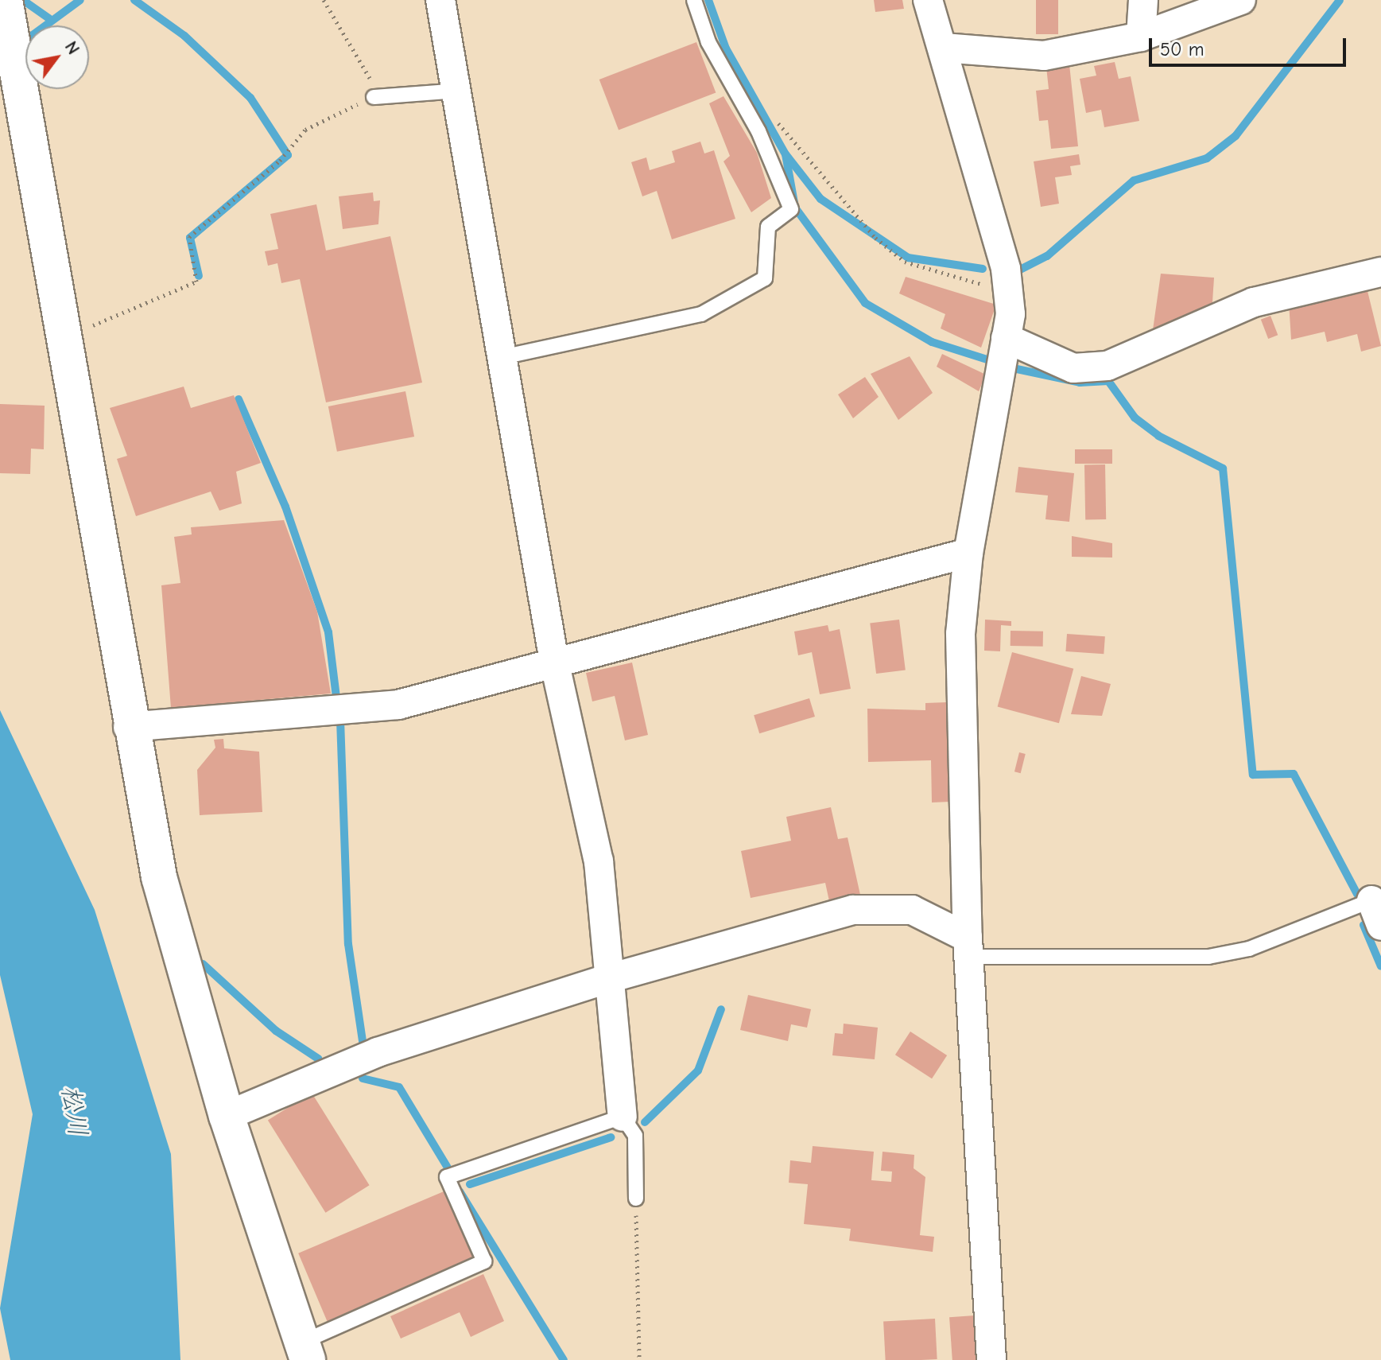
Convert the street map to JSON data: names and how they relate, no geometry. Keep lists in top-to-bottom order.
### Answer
{
  "water": ["松川"],
  "scale_bar": "50 m",
  "north": "top right"
}
